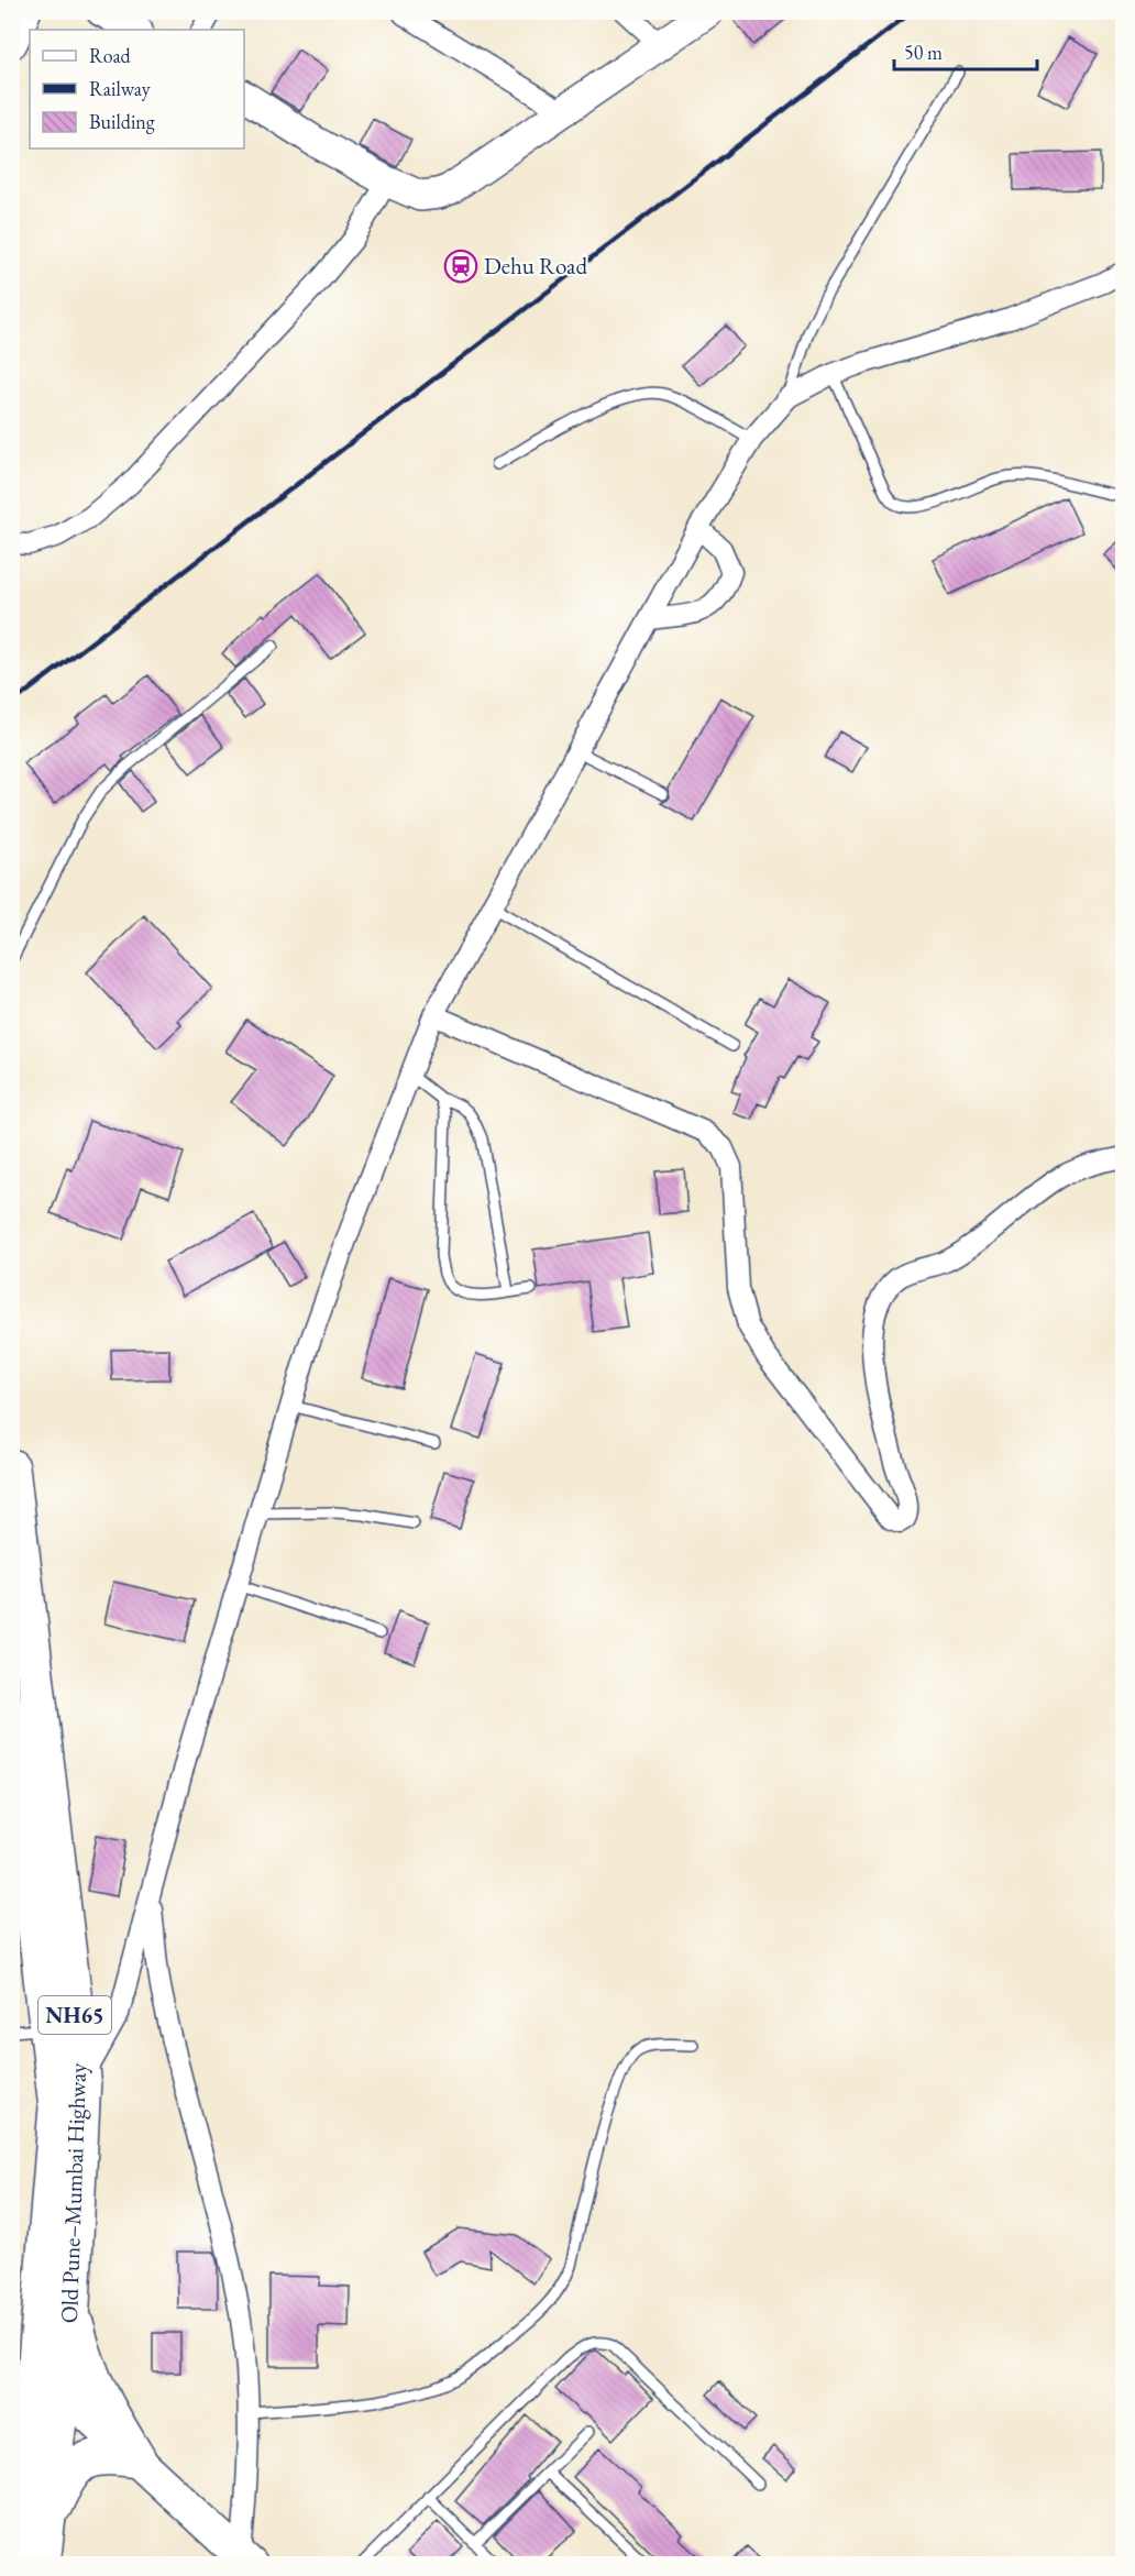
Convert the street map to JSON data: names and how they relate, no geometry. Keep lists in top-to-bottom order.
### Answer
{
  "streets": {
    "highway": ["NH65", "Old Pune–Mumbai Highway"]
  },
  "places": {
    "station": ["Dehu Road"]
  },
  "legend": ["Road", "Railway", "Building"],
  "scale_bar": "50 m"
}
